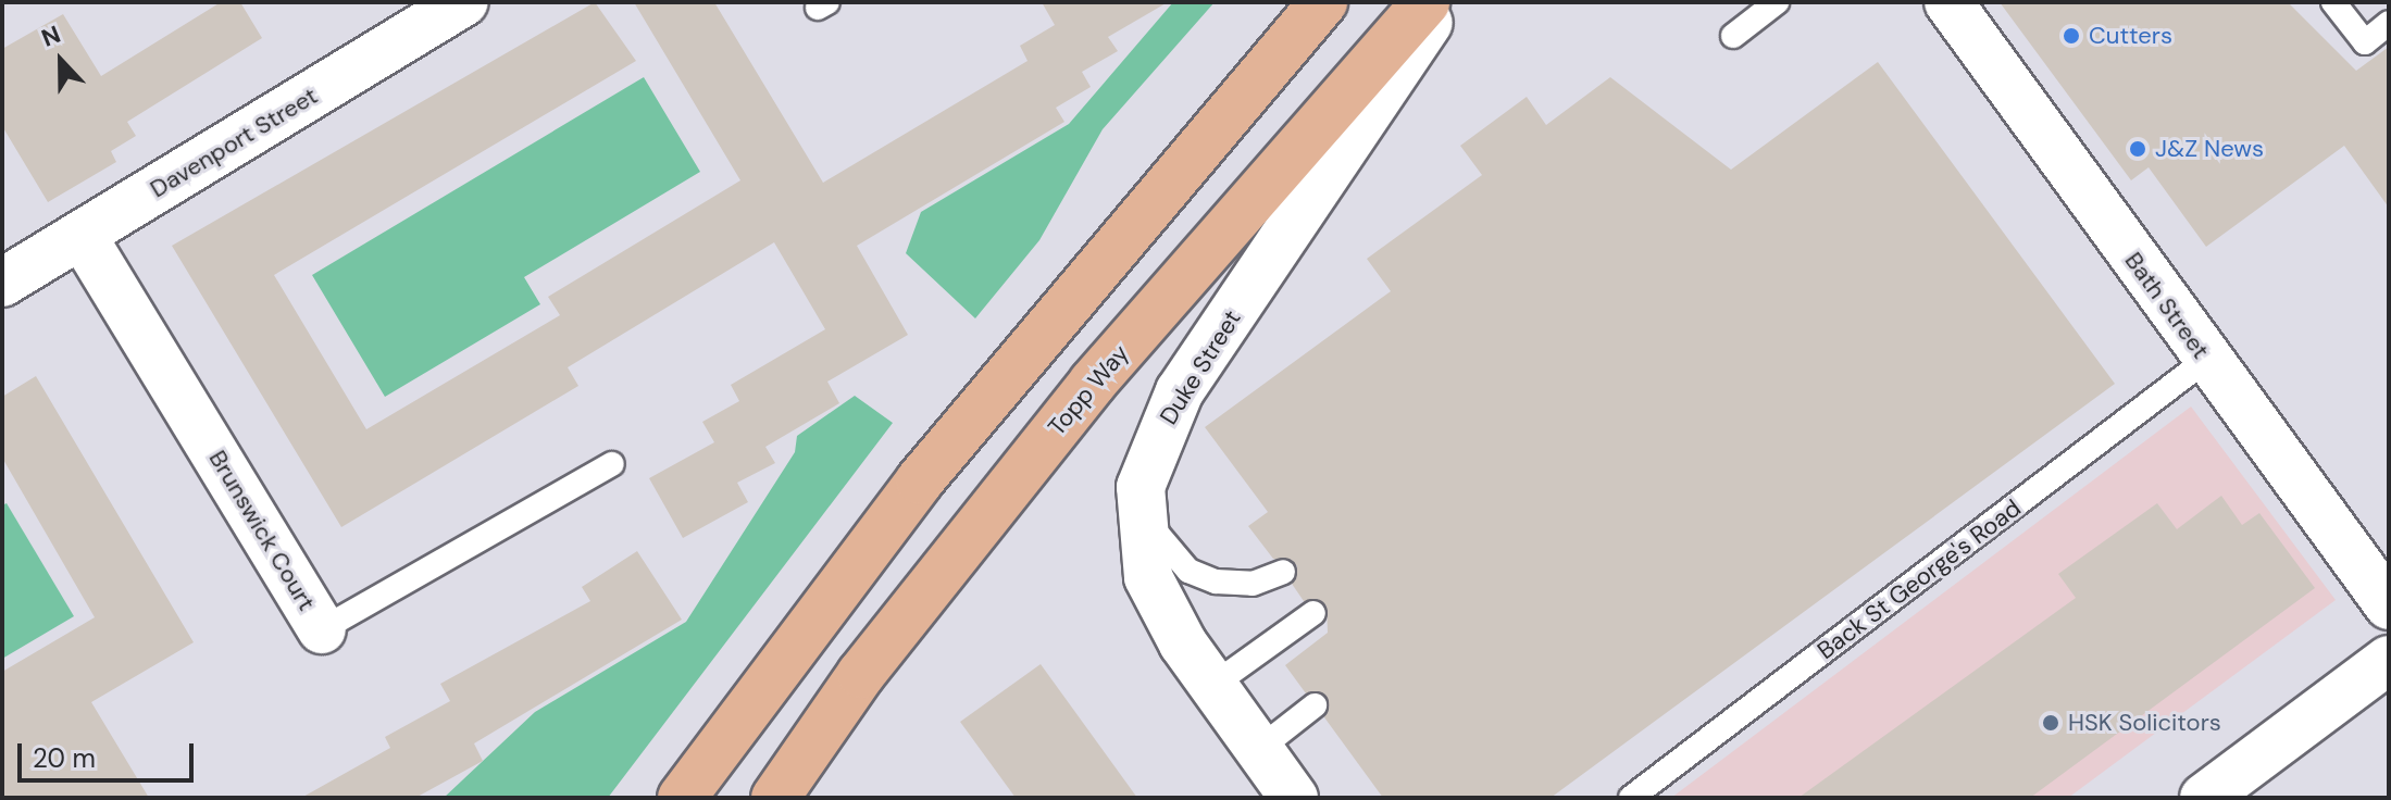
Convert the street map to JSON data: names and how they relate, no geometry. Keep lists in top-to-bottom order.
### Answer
{
  "streets": {
    "main road": ["Topp Way"],
    "street": [
      "Davenport Street",
      "Bath Street",
      "Duke Street",
      "Brunswick Court"
    ],
    "lane": ["Back St George's Road"]
  },
  "crossings": [
    ["Davenport Street", "Brunswick Court"],
    ["Bath Street", "Back St George's Road"]
  ],
  "places": ["Cutters", "J&Z News", "HSK Solicitors"],
  "scale_bar": "20 m",
  "north": "top"
}
